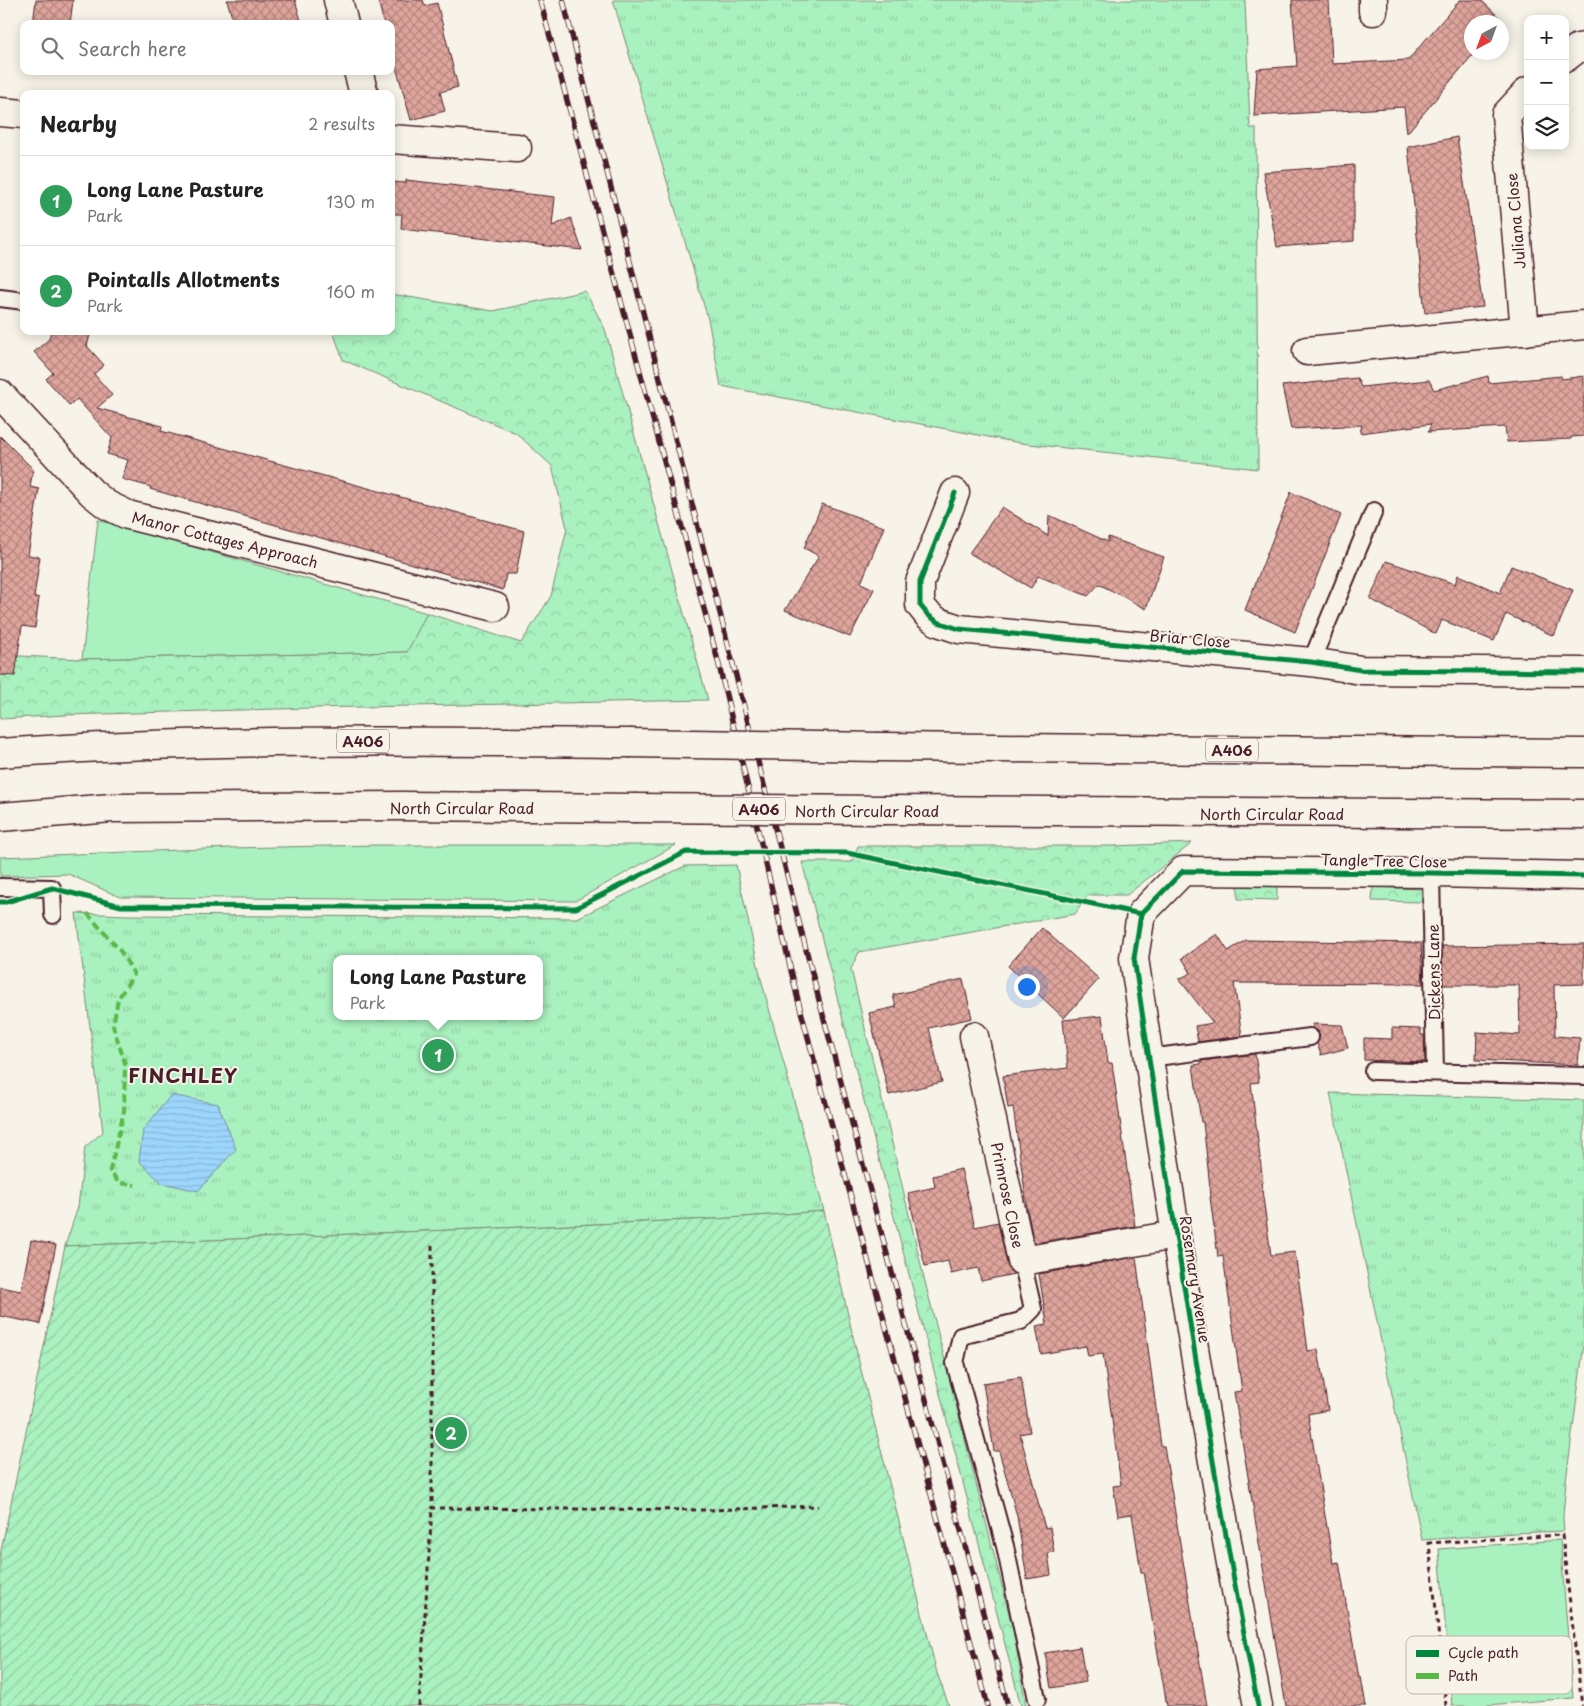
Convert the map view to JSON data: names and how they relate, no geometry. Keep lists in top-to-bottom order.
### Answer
{
  "streets": {
    "main road": [
      "Juliana Close",
      "Manor Cottages Approach",
      "Briar Close",
      "A406",
      "North Circular Road",
      "Tangle Tree Close",
      "Primrose Close",
      "Rosemary Avenue"
    ],
    "lane": ["Dickens Lane"]
  },
  "crossings": [
    ["Tangle Tree Close", "Dickens Lane"],
    ["Tangle Tree Close", "Rosemary Avenue"],
    ["Primrose Close", "Rosemary Avenue"]
  ],
  "districts": ["FINCHLEY"],
  "legend": ["Cycle path", "Path"],
  "north": "bottom left",
  "page": {
    "map_buttons": ["+", "−"],
    "search": "Search here",
    "heading": ["Nearby", "2 results"],
    "list": [
      {
        "mark": "1",
        "name": "Long Lane Pasture",
        "note": "Park",
        "value": "130 m"
      },
      {
        "mark": "2",
        "name": "Pointalls Allotments",
        "note": "Park",
        "value": "160 m"
      }
    ],
    "popup": ["Long Lane Pasture", "Park"],
    "pins": ["1", "2"]
  }
}
